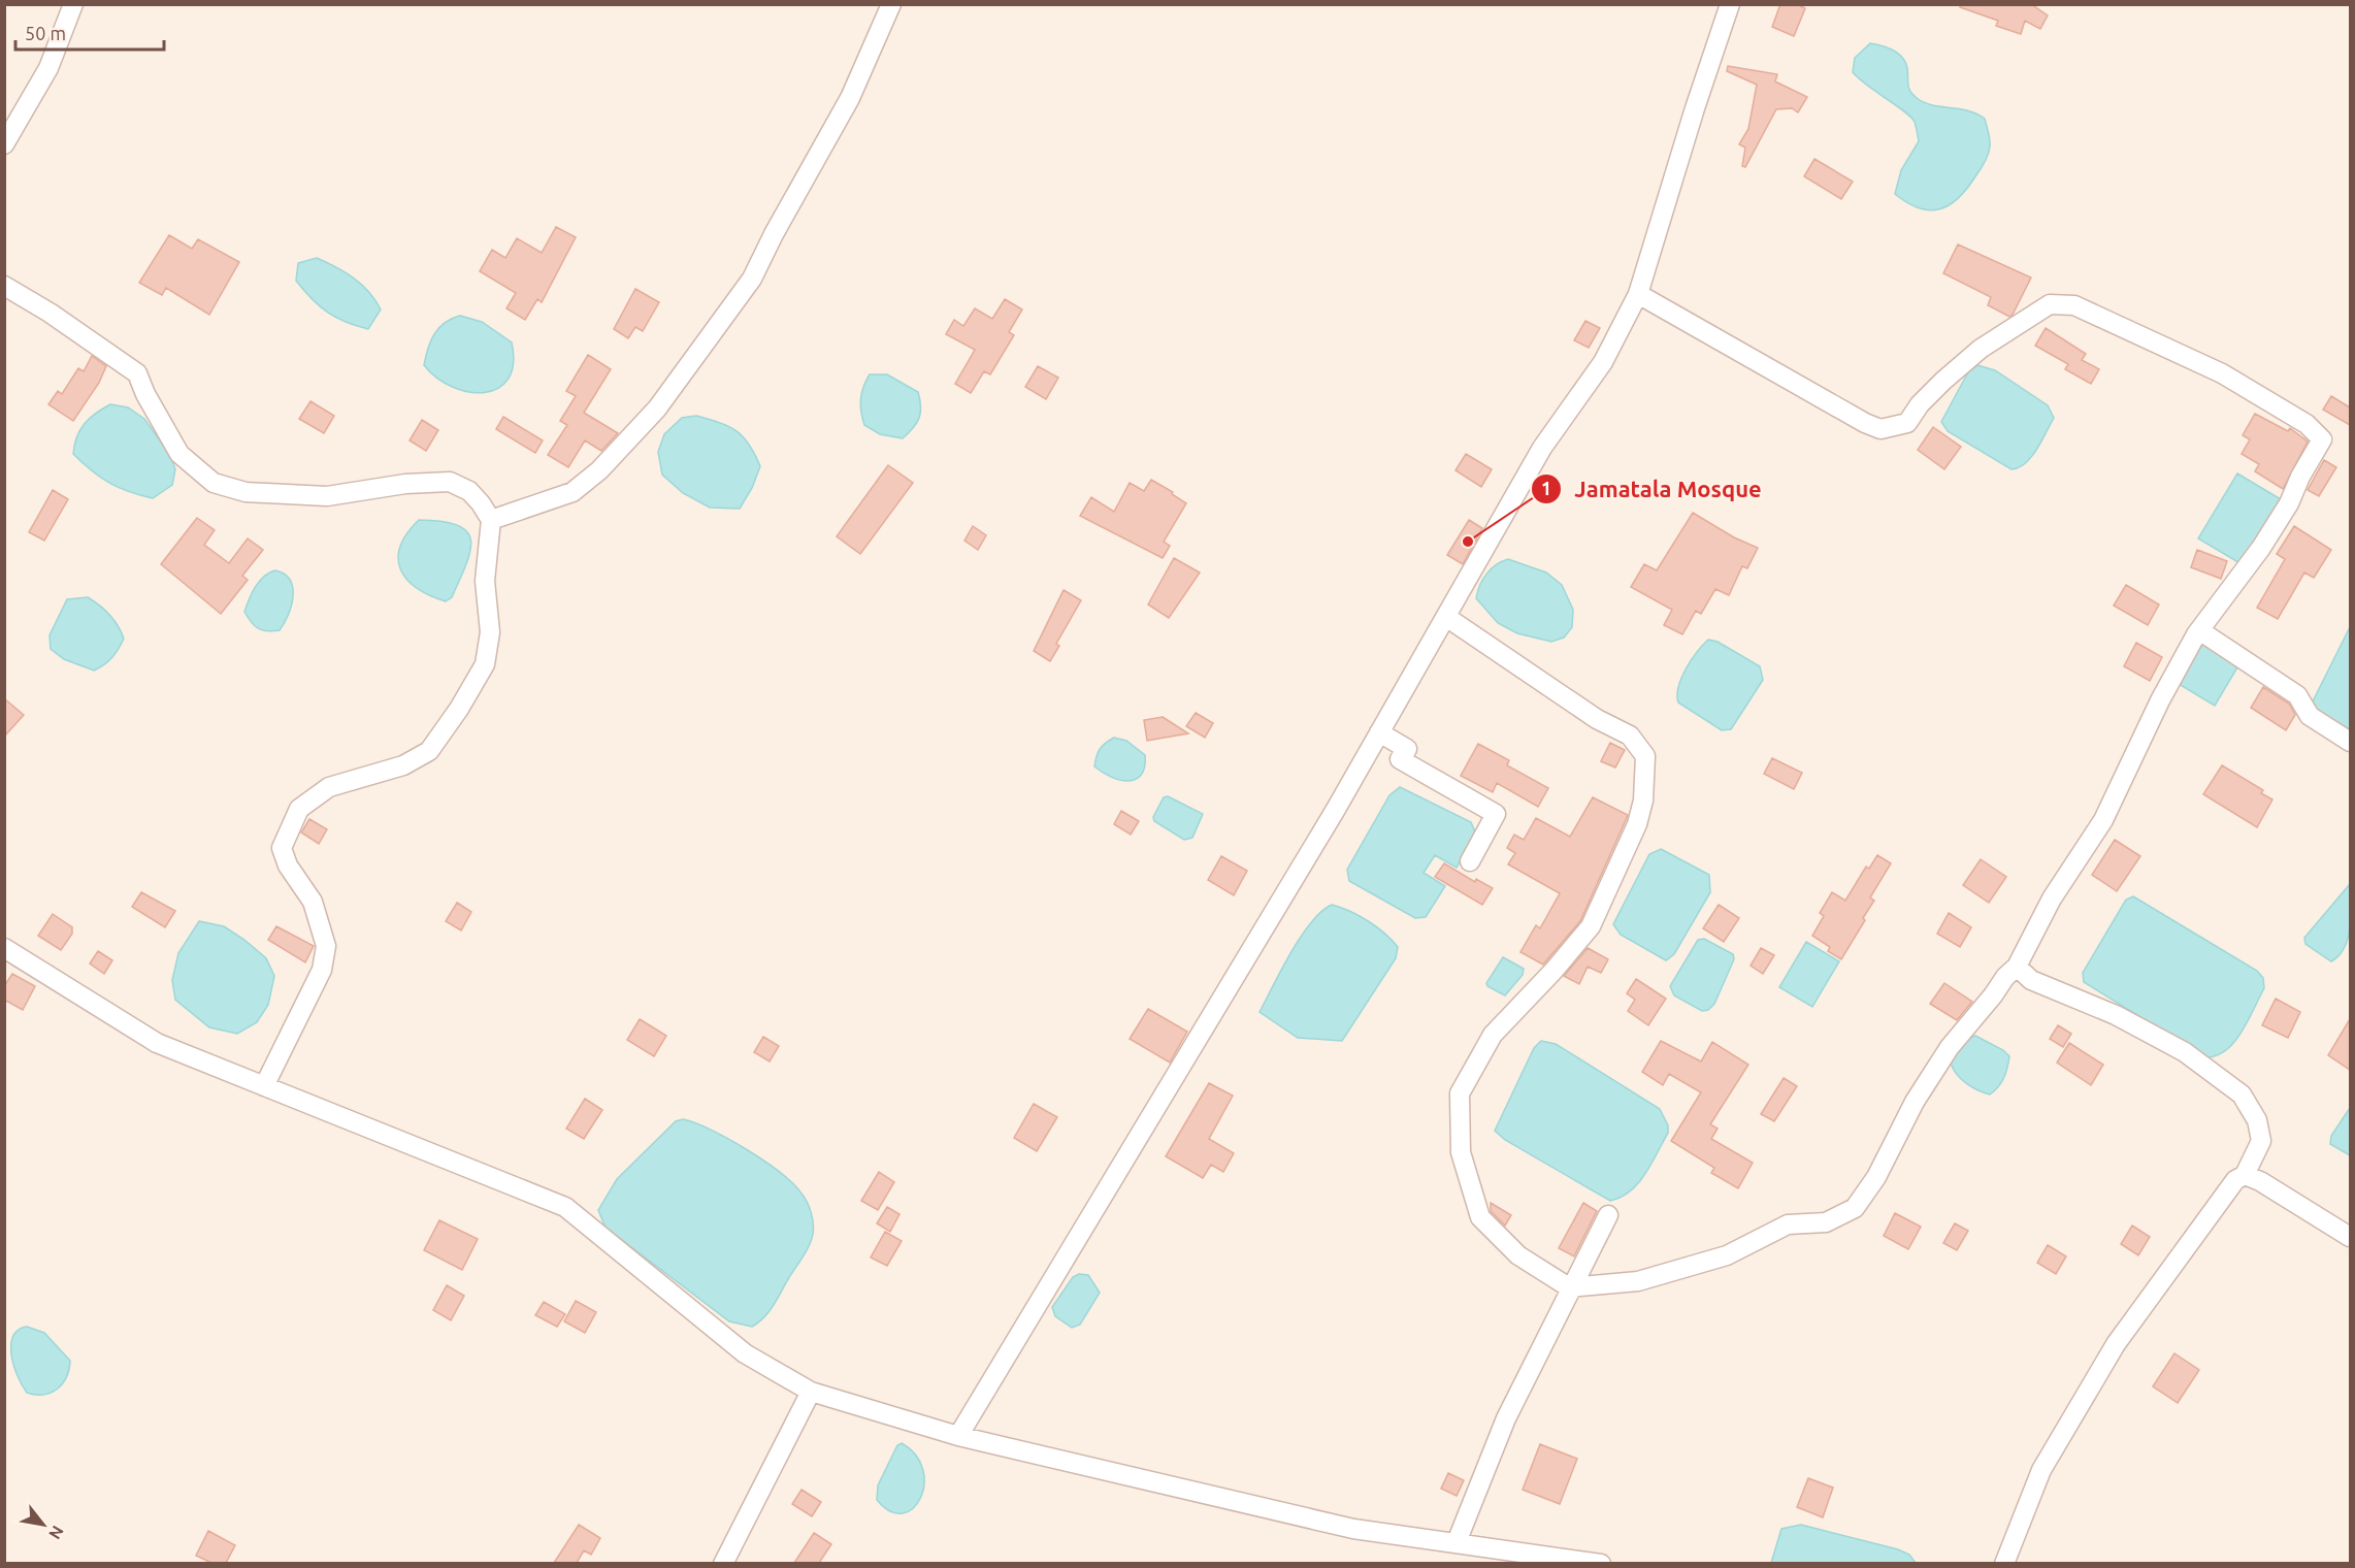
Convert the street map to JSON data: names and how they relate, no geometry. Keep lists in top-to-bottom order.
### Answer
{
  "places": ["Jamatala Mosque"],
  "scale_bar": "50 m",
  "north": "bottom right"
}
